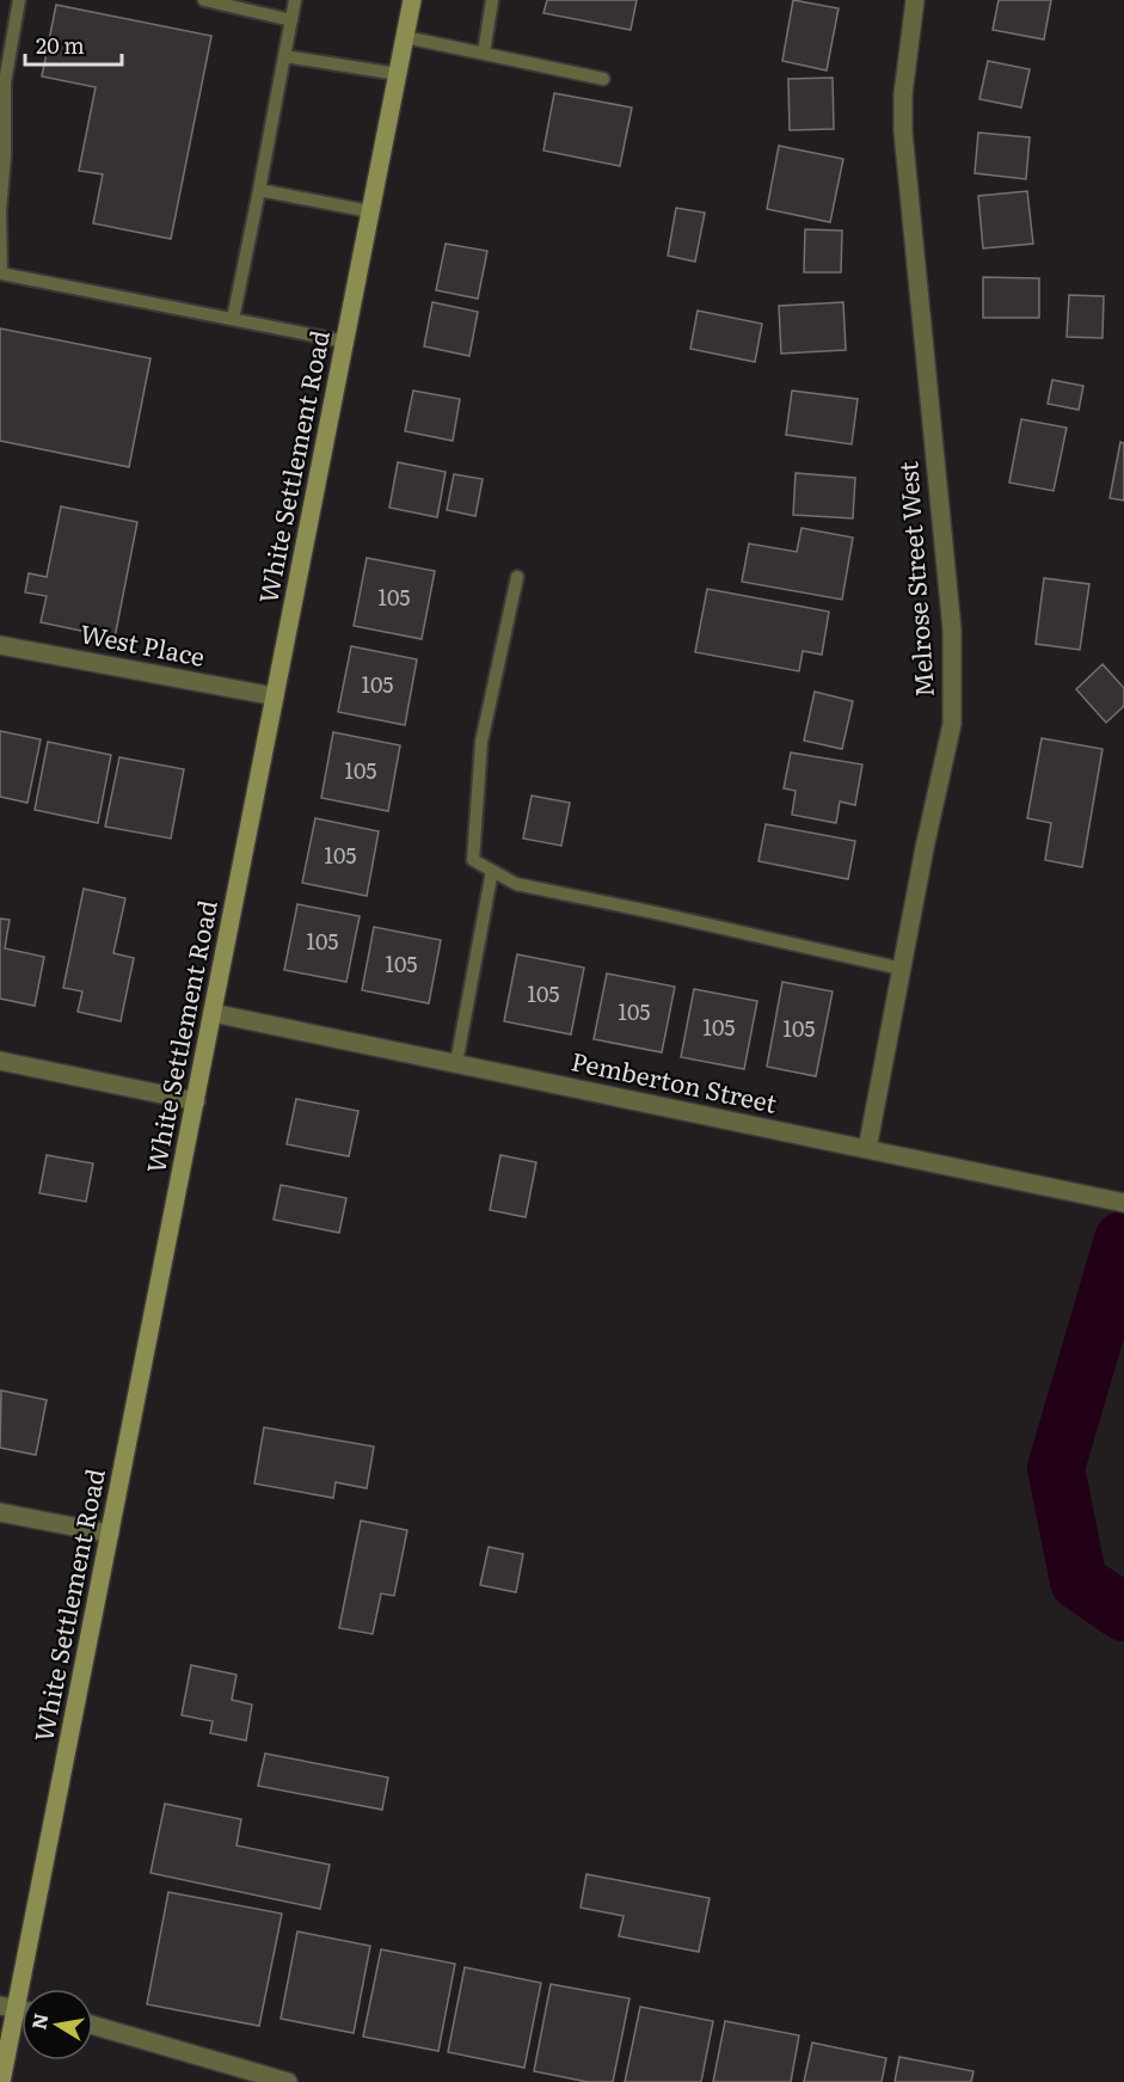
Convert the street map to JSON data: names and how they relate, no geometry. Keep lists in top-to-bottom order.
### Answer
{
  "streets": {
    "main road": ["White Settlement Road"],
    "street": ["Melrose Street West", "West Place", "Pemberton Street"]
  },
  "crossings": [
    ["White Settlement Road", "West Place"],
    ["White Settlement Road", "Pemberton Street"],
    ["Melrose Street West", "Pemberton Street"]
  ],
  "house_numbers": [
    "105",
    "105",
    "105",
    "105",
    "105",
    "105",
    "105",
    "105",
    "105",
    "105"
  ],
  "scale_bar": "20 m",
  "north": "left"
}
